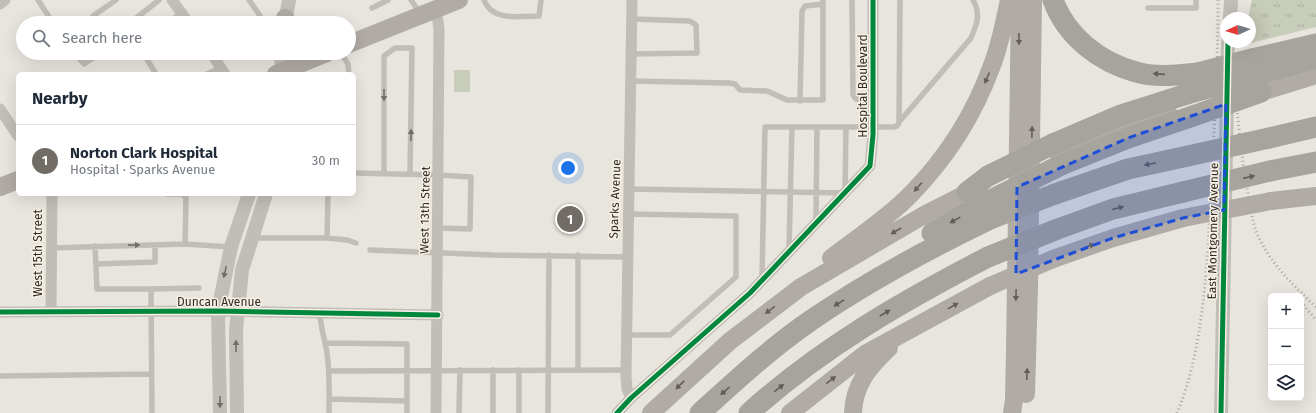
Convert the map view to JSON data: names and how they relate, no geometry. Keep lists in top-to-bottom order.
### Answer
{
  "streets": {
    "street": [
      "Hospital Boulevard",
      "Sparks Avenue",
      "West 13th Street",
      "East Montgomery Avenue",
      "West 15th Street",
      "Duncan Avenue"
    ]
  },
  "crossings": [
    ["West 13th Street", "Duncan Avenue"],
    ["West 15th Street", "Duncan Avenue"]
  ],
  "north": "left",
  "page": {
    "search": "Search here",
    "heading": "Nearby",
    "list": [
      {
        "mark": "1",
        "name": "Norton Clark Hospital",
        "note": "Hospital · Sparks Avenue",
        "value": "30 m"
      }
    ],
    "pins": "1",
    "map_buttons": ["+", "−"]
  }
}
